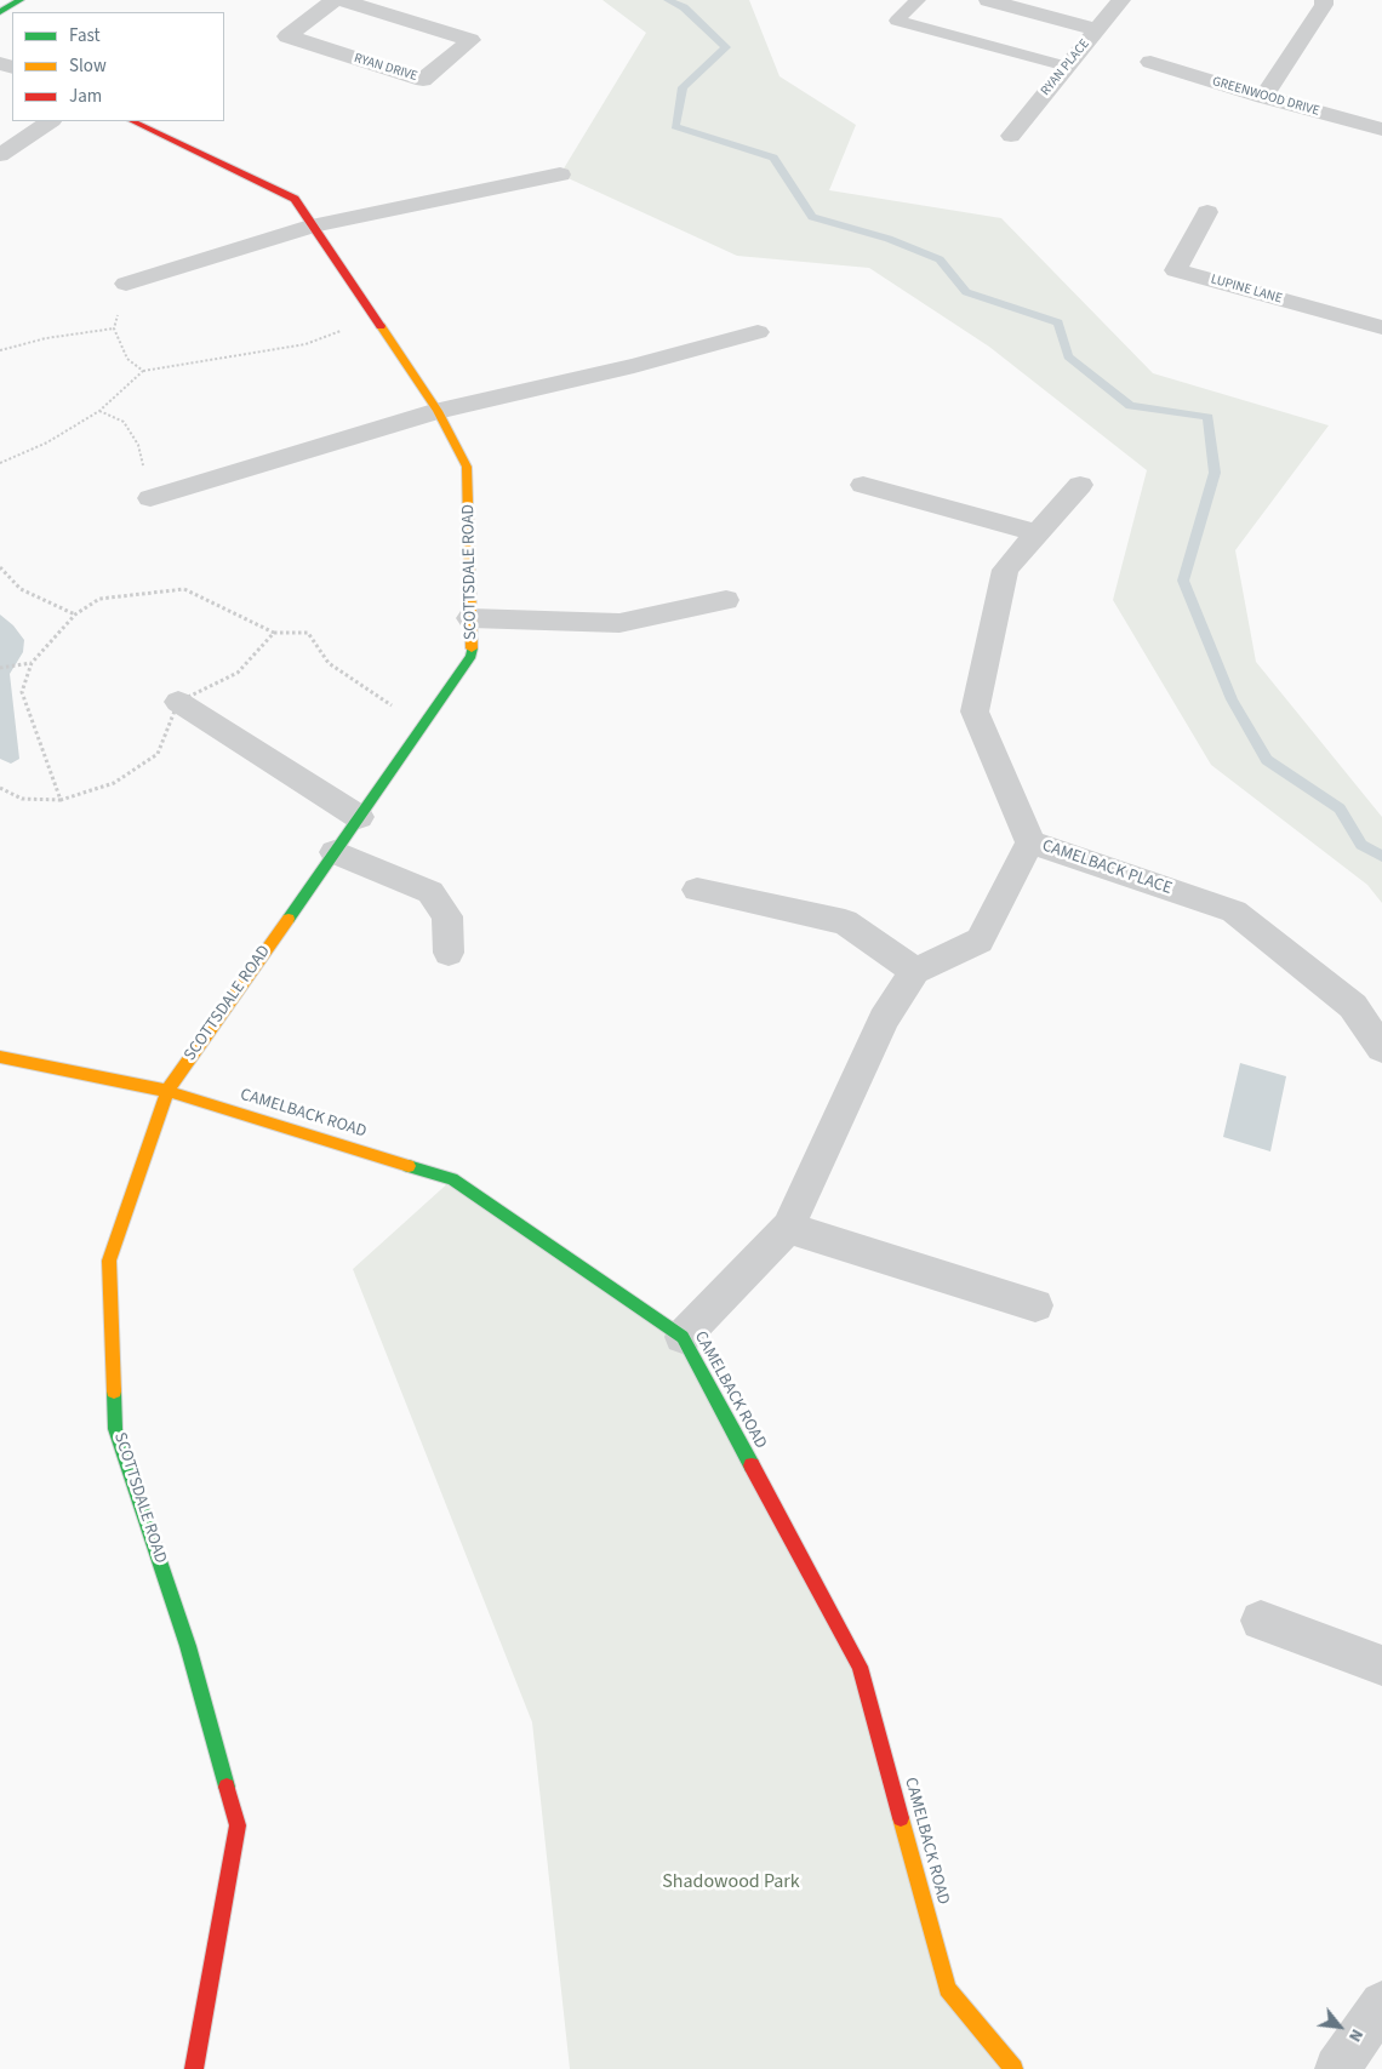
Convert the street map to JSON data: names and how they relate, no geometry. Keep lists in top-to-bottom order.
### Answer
{
  "streets": {
    "street": [
      "RYAN DRIVE",
      "RYAN PLACE",
      "GREENWOOD DRIVE",
      "LUPINE LANE",
      "SCOTTSDALE ROAD",
      "CAMELBACK PLACE",
      "CAMELBACK ROAD"
    ]
  },
  "crossings": [
    ["SCOTTSDALE ROAD", "CAMELBACK ROAD"]
  ],
  "parks": ["Shadowood Park"],
  "legend": ["Fast", "Slow", "Jam"],
  "north": "bottom right"
}
